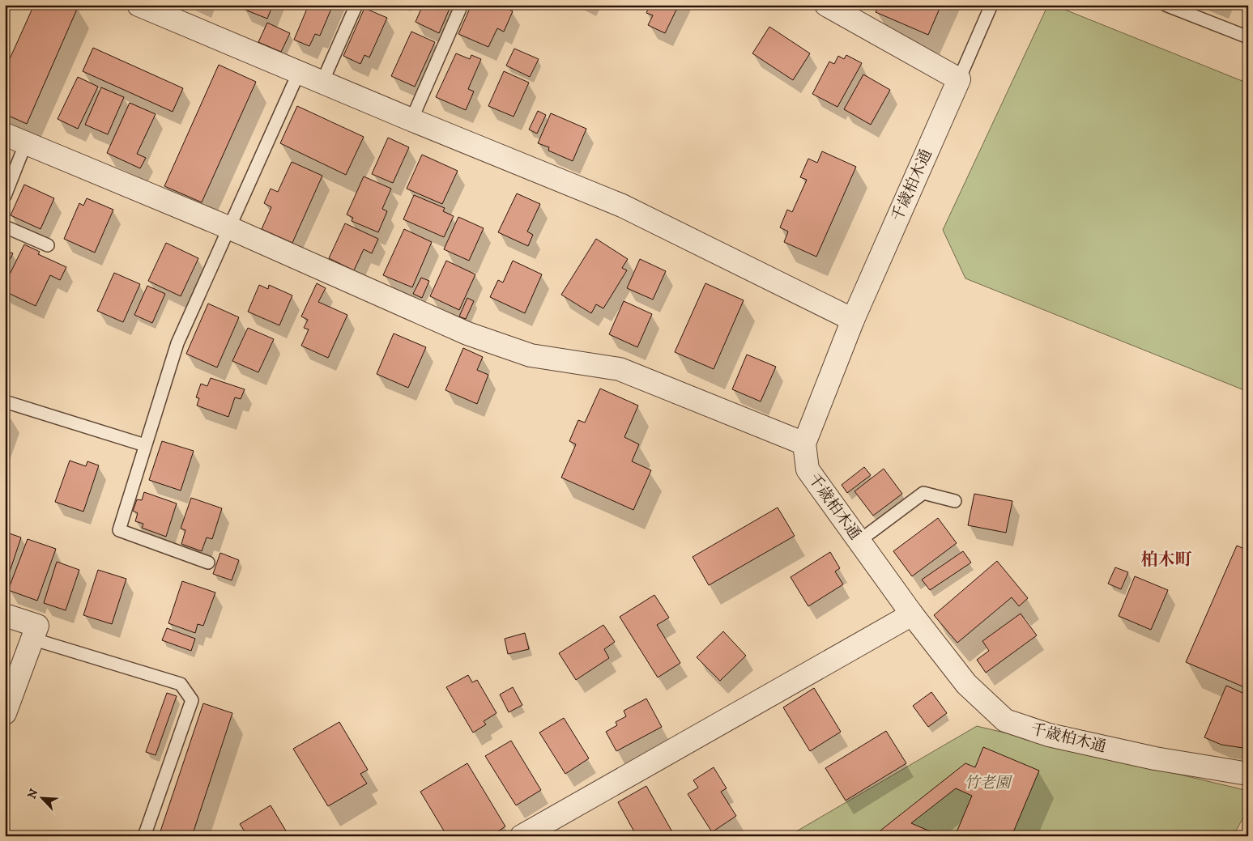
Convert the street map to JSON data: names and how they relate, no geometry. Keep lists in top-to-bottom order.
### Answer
{
  "streets": {
    "street": ["千歳柏木通"]
  },
  "districts": ["柏木町"],
  "parks": ["竹老園"],
  "north": "top left"
}
